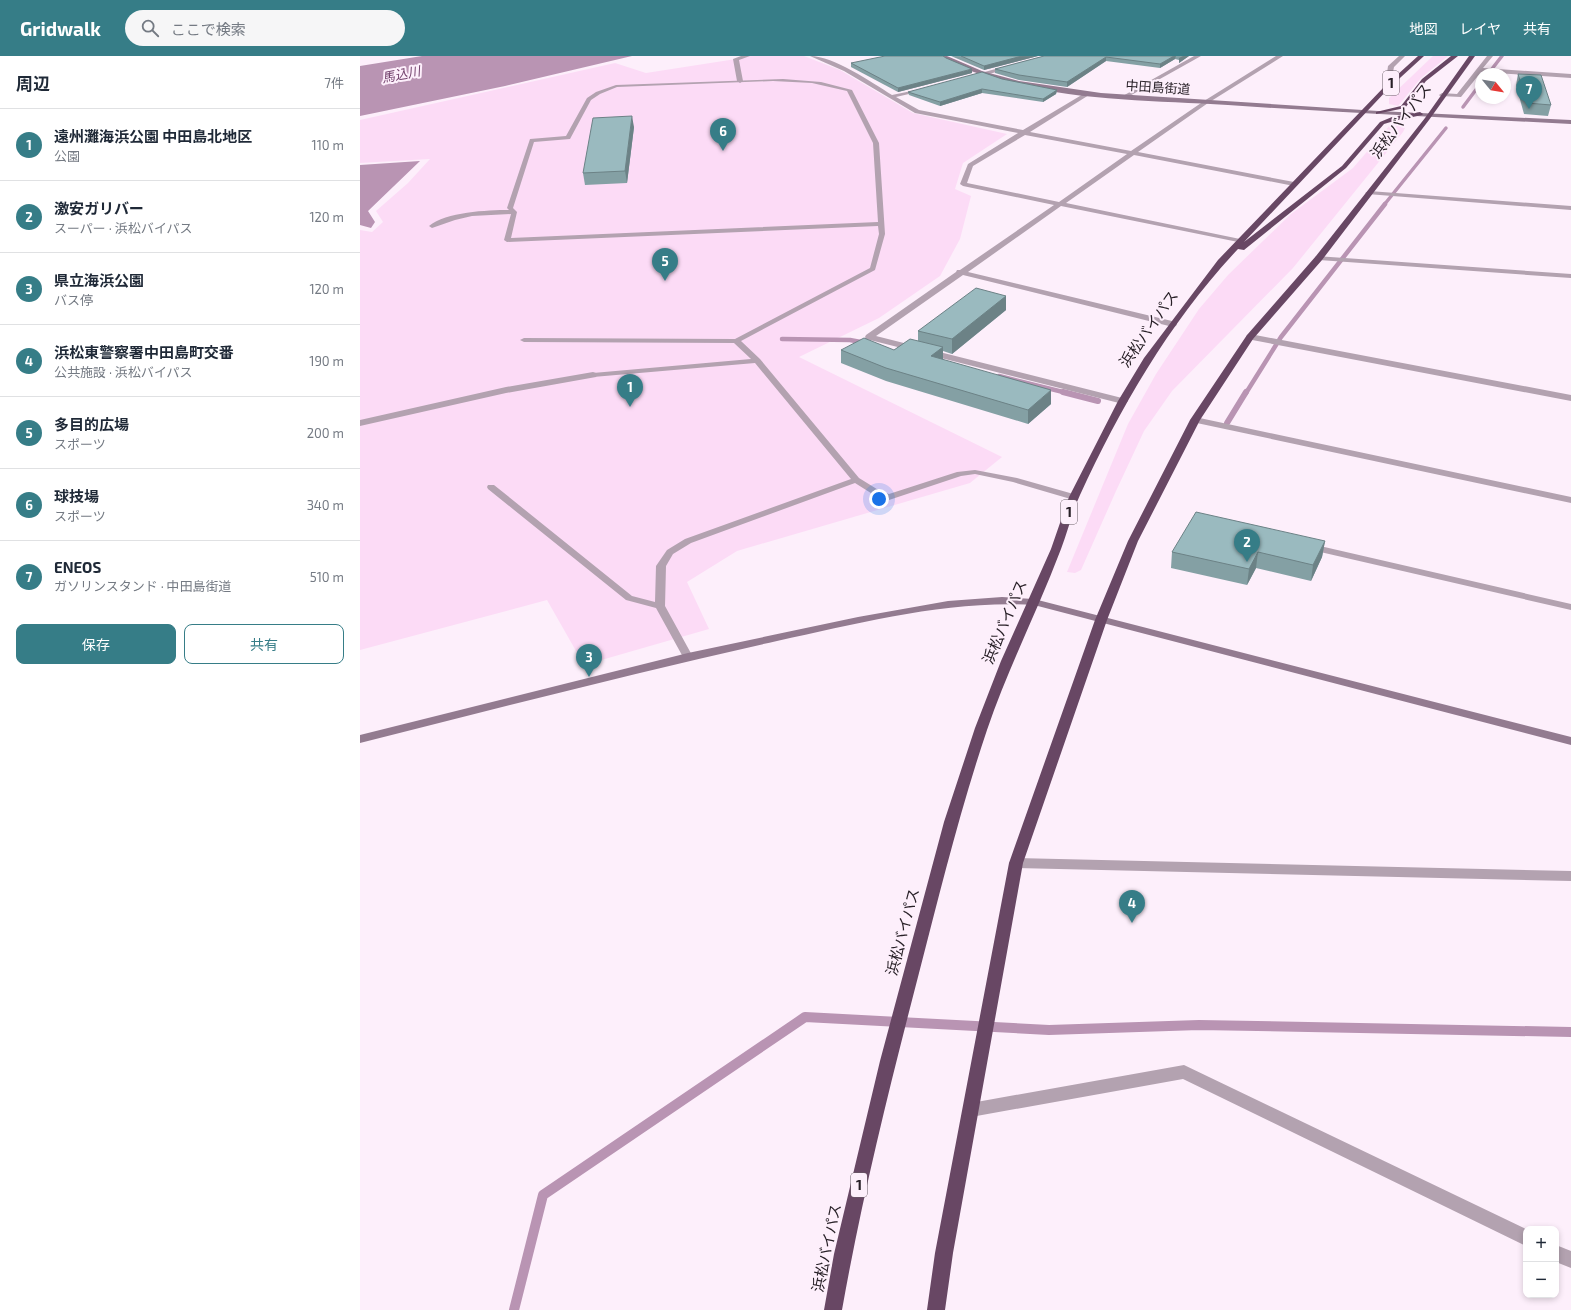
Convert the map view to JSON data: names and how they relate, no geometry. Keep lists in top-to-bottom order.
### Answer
{
  "streets": {
    "highway": ["1", "浜松バイパス"],
    "street": ["中田島街道"]
  },
  "crossings": [
    ["中田島街道", "浜松バイパス"]
  ],
  "water": ["馬込川"],
  "north": "bottom right",
  "page": {
    "header": "Gridwalk",
    "search": "ここで検索",
    "nav": ["地図", "レイヤ", "共有"],
    "heading": ["周辺", "7件"],
    "pins": [
      "7",
      "6",
      "5",
      "1",
      "2",
      "3",
      "4"
    ],
    "list": [
      {
        "mark": "1",
        "name": "遠州灘海浜公園 中田島北地区",
        "note": "公園",
        "value": "110 m"
      },
      {
        "mark": "2",
        "name": "激安ガリバー",
        "note": "スーパー · 浜松バイパス",
        "value": "120 m"
      },
      {
        "mark": "3",
        "name": "県立海浜公園",
        "note": "バス停",
        "value": "120 m"
      },
      {
        "mark": "4",
        "name": "浜松東警察署中田島町交番",
        "note": "公共施設 · 浜松バイパス",
        "value": "190 m"
      },
      {
        "mark": "5",
        "name": "多目的広場",
        "note": "スポーツ",
        "value": "200 m"
      },
      {
        "mark": "6",
        "name": "球技場",
        "note": "スポーツ",
        "value": "340 m"
      },
      {
        "mark": "7",
        "name": "ENEOS",
        "note": "ガソリンスタンド · 中田島街道",
        "value": "510 m"
      }
    ],
    "buttons": ["保存", "共有"],
    "map_buttons": ["+", "−"]
  }
}
